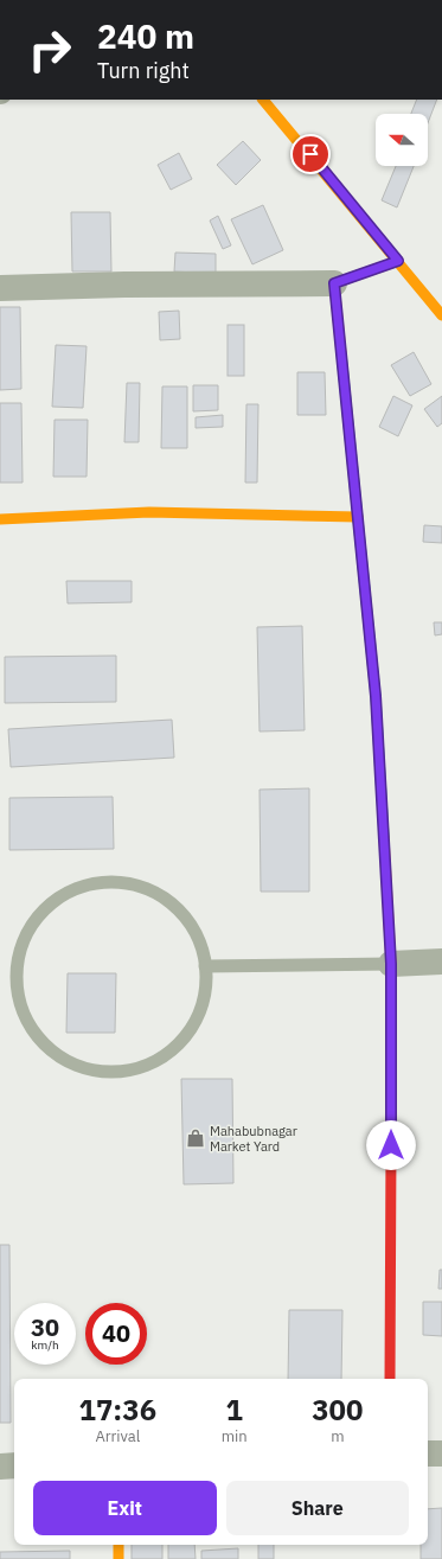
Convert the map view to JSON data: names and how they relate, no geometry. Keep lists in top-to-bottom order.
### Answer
{
  "places": {
    "shop": ["Mahabubnagar Market Yard"]
  },
  "north": "left",
  "page": {
    "turn": ["240 m", "Turn right"],
    "speed": "30 km/h",
    "limit": "40",
    "eta": [
      "17:36",
      "Arrival",
      "1",
      "min",
      "300",
      "m"
    ],
    "buttons": ["Exit", "Share"]
  }
}
